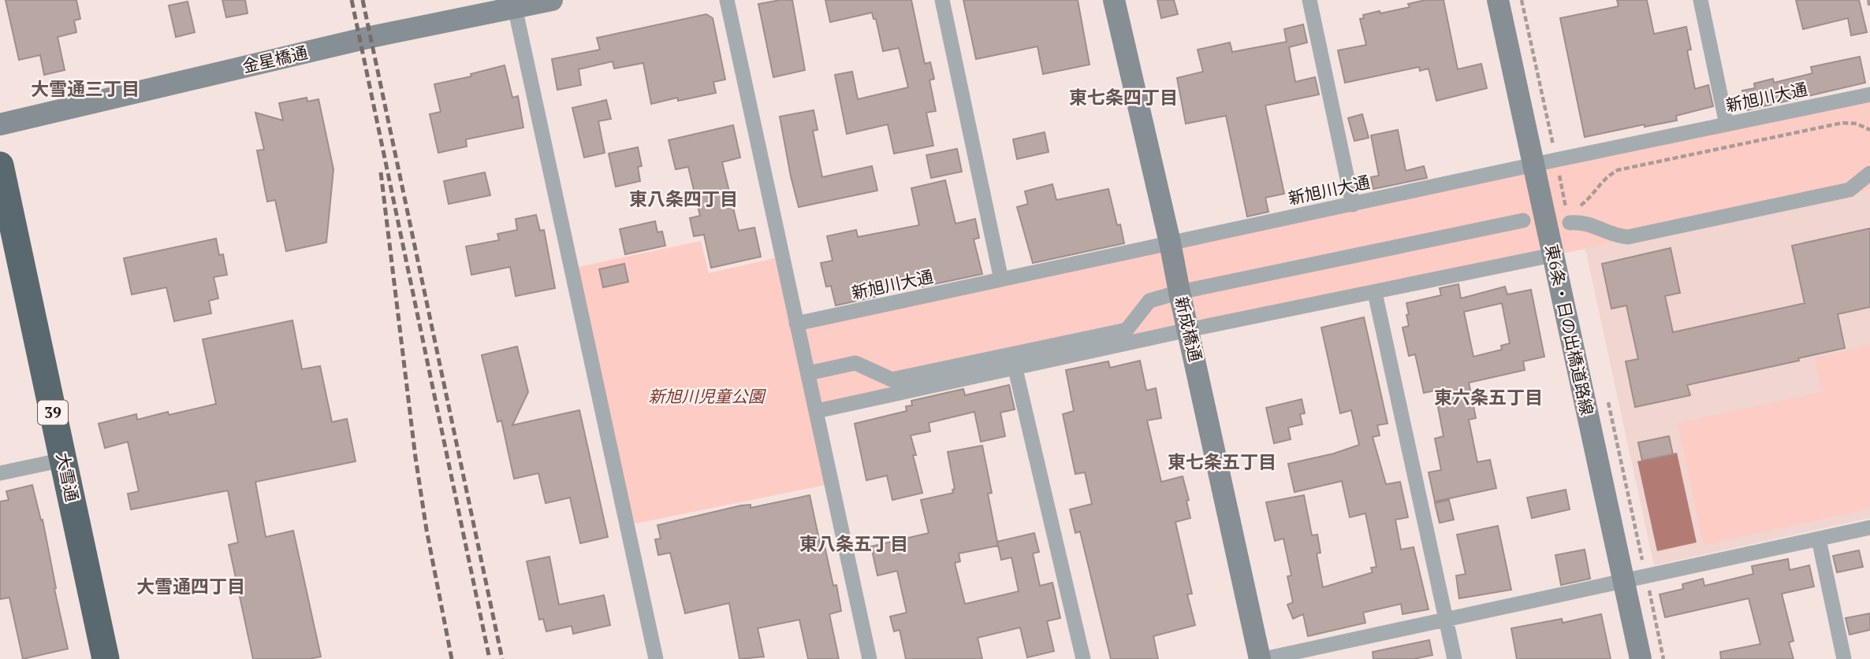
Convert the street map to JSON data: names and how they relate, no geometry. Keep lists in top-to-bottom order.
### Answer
{
  "streets": {
    "highway": ["39", "大雪通"],
    "street": [
      "金星橋通",
      "新旭川大通",
      "新成橋通",
      "東6条・日の出橋道路線"
    ]
  },
  "crossings": [
    ["新旭川大通", "新成橋通"],
    ["新旭川大通", "東6条・日の出橋道路線"]
  ],
  "districts": [
    "大雪通三丁目",
    "東七条四丁目",
    "東八条四丁目",
    "東六条五丁目",
    "東七条五丁目",
    "東八条五丁目",
    "大雪通四丁目"
  ],
  "parks": ["新旭川児童公園"]
}
